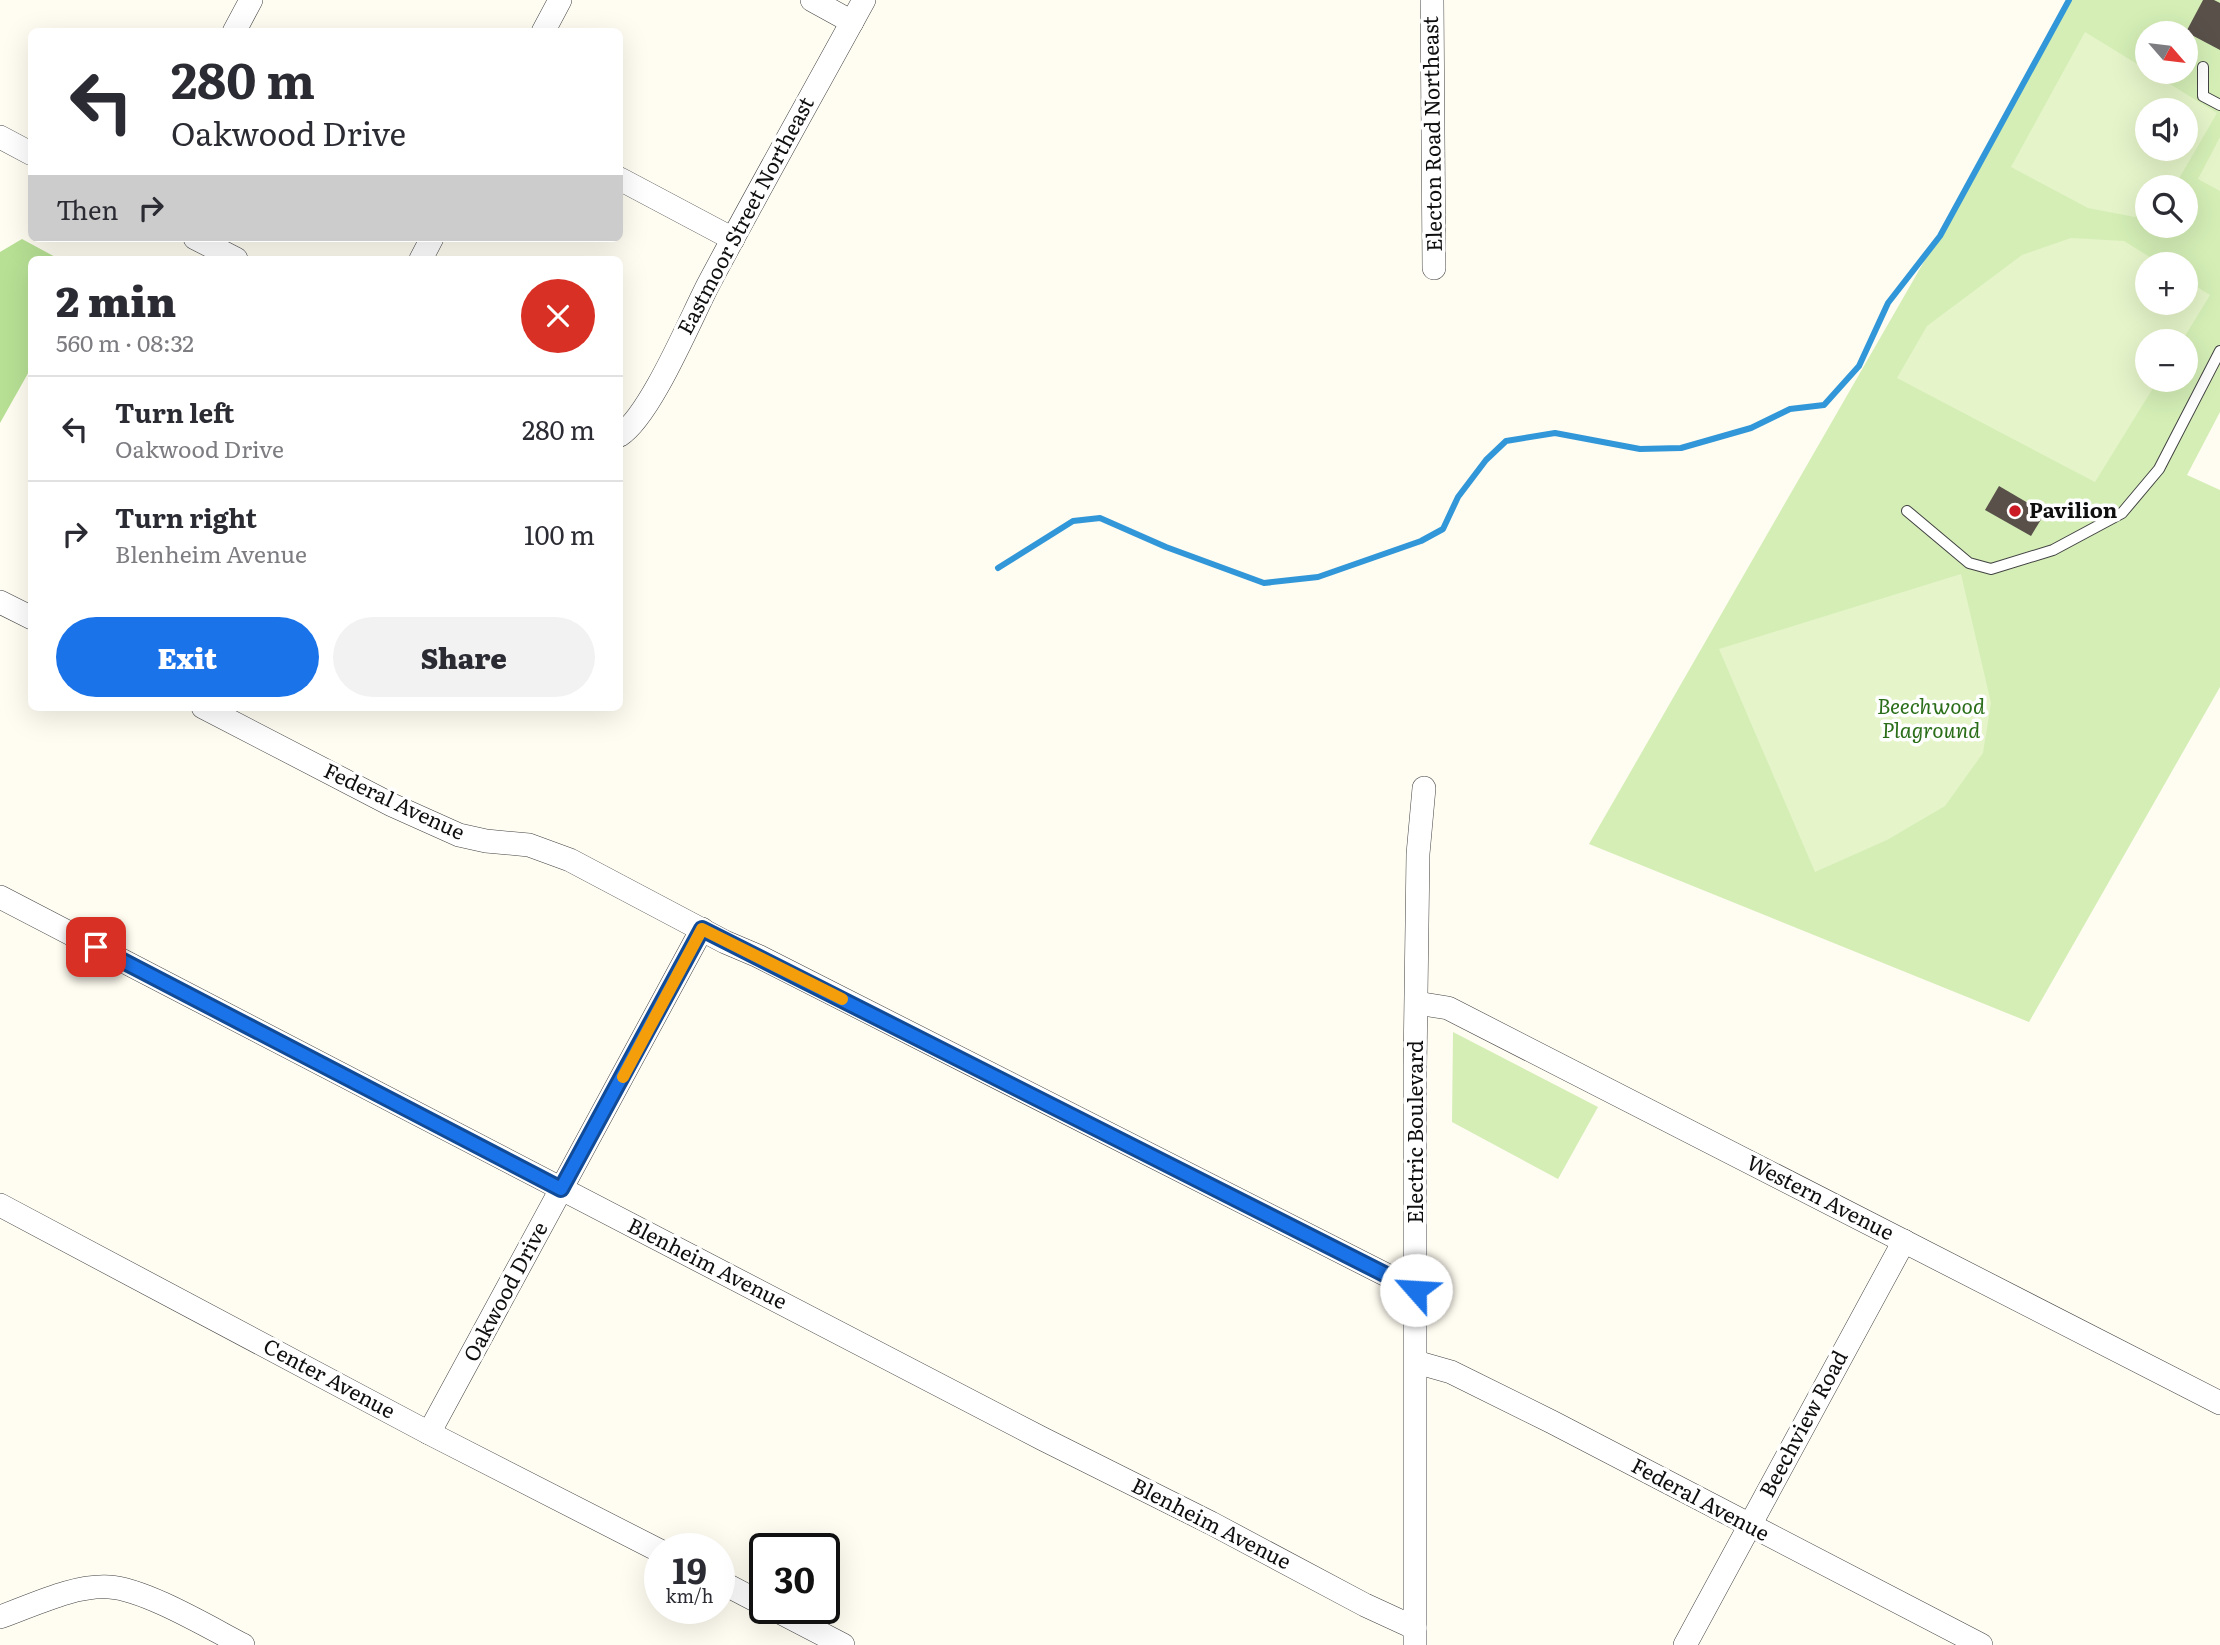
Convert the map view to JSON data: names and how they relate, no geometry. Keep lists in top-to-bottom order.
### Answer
{
  "streets": {
    "street": [
      "Electon Road Northeast",
      "Eastmoor Street Northeast",
      "Federal Avenue",
      "Electric Boulevard",
      "Western Avenue",
      "Blenheim Avenue",
      "Oakwood Drive",
      "Center Avenue",
      "Beechview Road"
    ]
  },
  "crossings": [
    ["Federal Avenue", "Electric Boulevard"],
    ["Federal Avenue", "Oakwood Drive"],
    ["Federal Avenue", "Beechview Road"],
    ["Electric Boulevard", "Western Avenue"],
    ["Electric Boulevard", "Blenheim Avenue"],
    ["Western Avenue", "Beechview Road"],
    ["Blenheim Avenue", "Oakwood Drive"],
    ["Oakwood Drive", "Center Avenue"]
  ],
  "parks": ["Beechwood Plaground"],
  "places": ["Pavilion"],
  "north": "bottom right",
  "page": {
    "map_buttons": ["+", "−"],
    "turn": ["280 m", "Oakwood Drive"],
    "then": "Then",
    "heading": ["2 min", "560 m · 08:32"],
    "list": [
      {
        "name": "Turn left",
        "note": "Oakwood Drive",
        "value": "280 m"
      },
      {
        "name": "Turn right",
        "note": "Blenheim Avenue",
        "value": "100 m"
      }
    ],
    "buttons": ["Exit", "Share"],
    "speed": "19 km/h",
    "limit": "30"
  }
}
